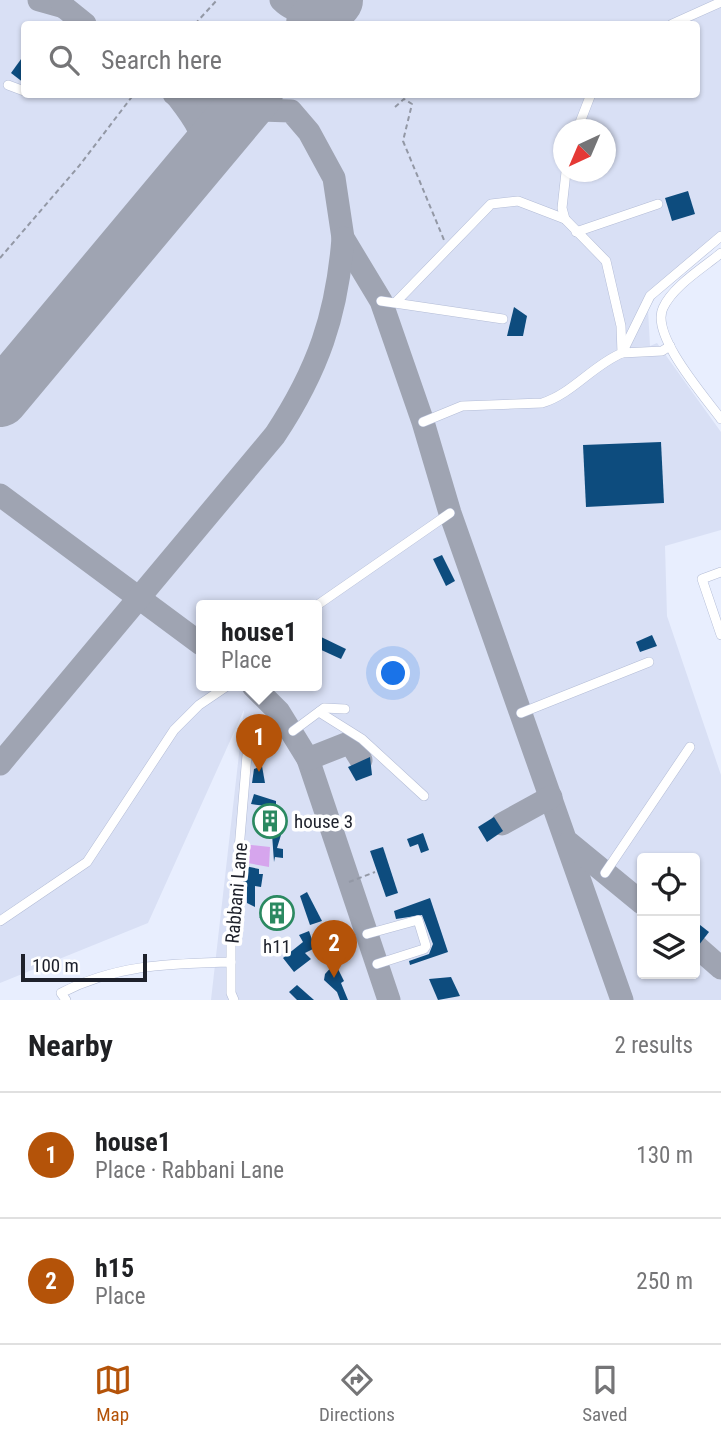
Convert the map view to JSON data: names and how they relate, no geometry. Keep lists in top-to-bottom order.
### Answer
{
  "streets": {
    "street": ["Rabbani Lane"]
  },
  "places": {
    "building": ["house 3", "h11"]
  },
  "scale_bar": "100 m",
  "north": "bottom left",
  "page": {
    "search": "Search here",
    "popup": ["house1", "Place"],
    "pins": ["1", "2"],
    "scale": "100 m",
    "heading": ["Nearby", "2 results"],
    "list": [
      {
        "mark": "1",
        "name": "house1",
        "note": "Place · Rabbani Lane",
        "value": "130 m"
      },
      {
        "mark": "2",
        "name": "h15",
        "note": "Place",
        "value": "250 m"
      }
    ],
    "nav": ["Map", "Directions", "Saved"]
  }
}
